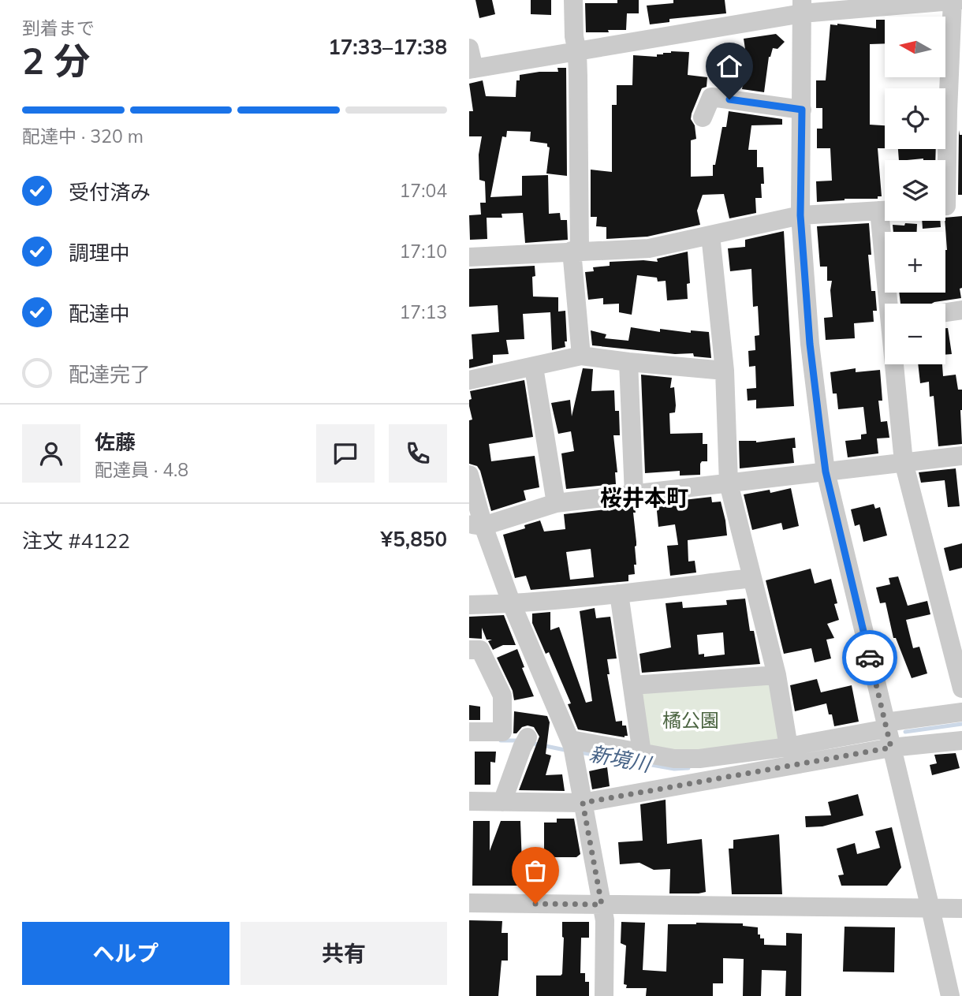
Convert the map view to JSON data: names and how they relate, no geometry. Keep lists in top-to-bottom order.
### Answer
{
  "districts": ["桜井本町"],
  "water": ["新境川"],
  "parks": ["橘公園"],
  "north": "left",
  "page": {
    "heading": ["2 分", "到着まで", "17:33–17:38"],
    "panel": [
      "佐藤",
      "配達員 · 4.8",
      "注文 #4122",
      "¥5,850"
    ],
    "map_buttons": ["+", "−"],
    "bar": "配達中 · 320 m",
    "list": [
      ["受付済み", "17:04"],
      ["調理中", "17:10"],
      ["配達中", "17:13"],
      "配達完了"
    ],
    "buttons": ["ヘルプ", "共有"]
  }
}
